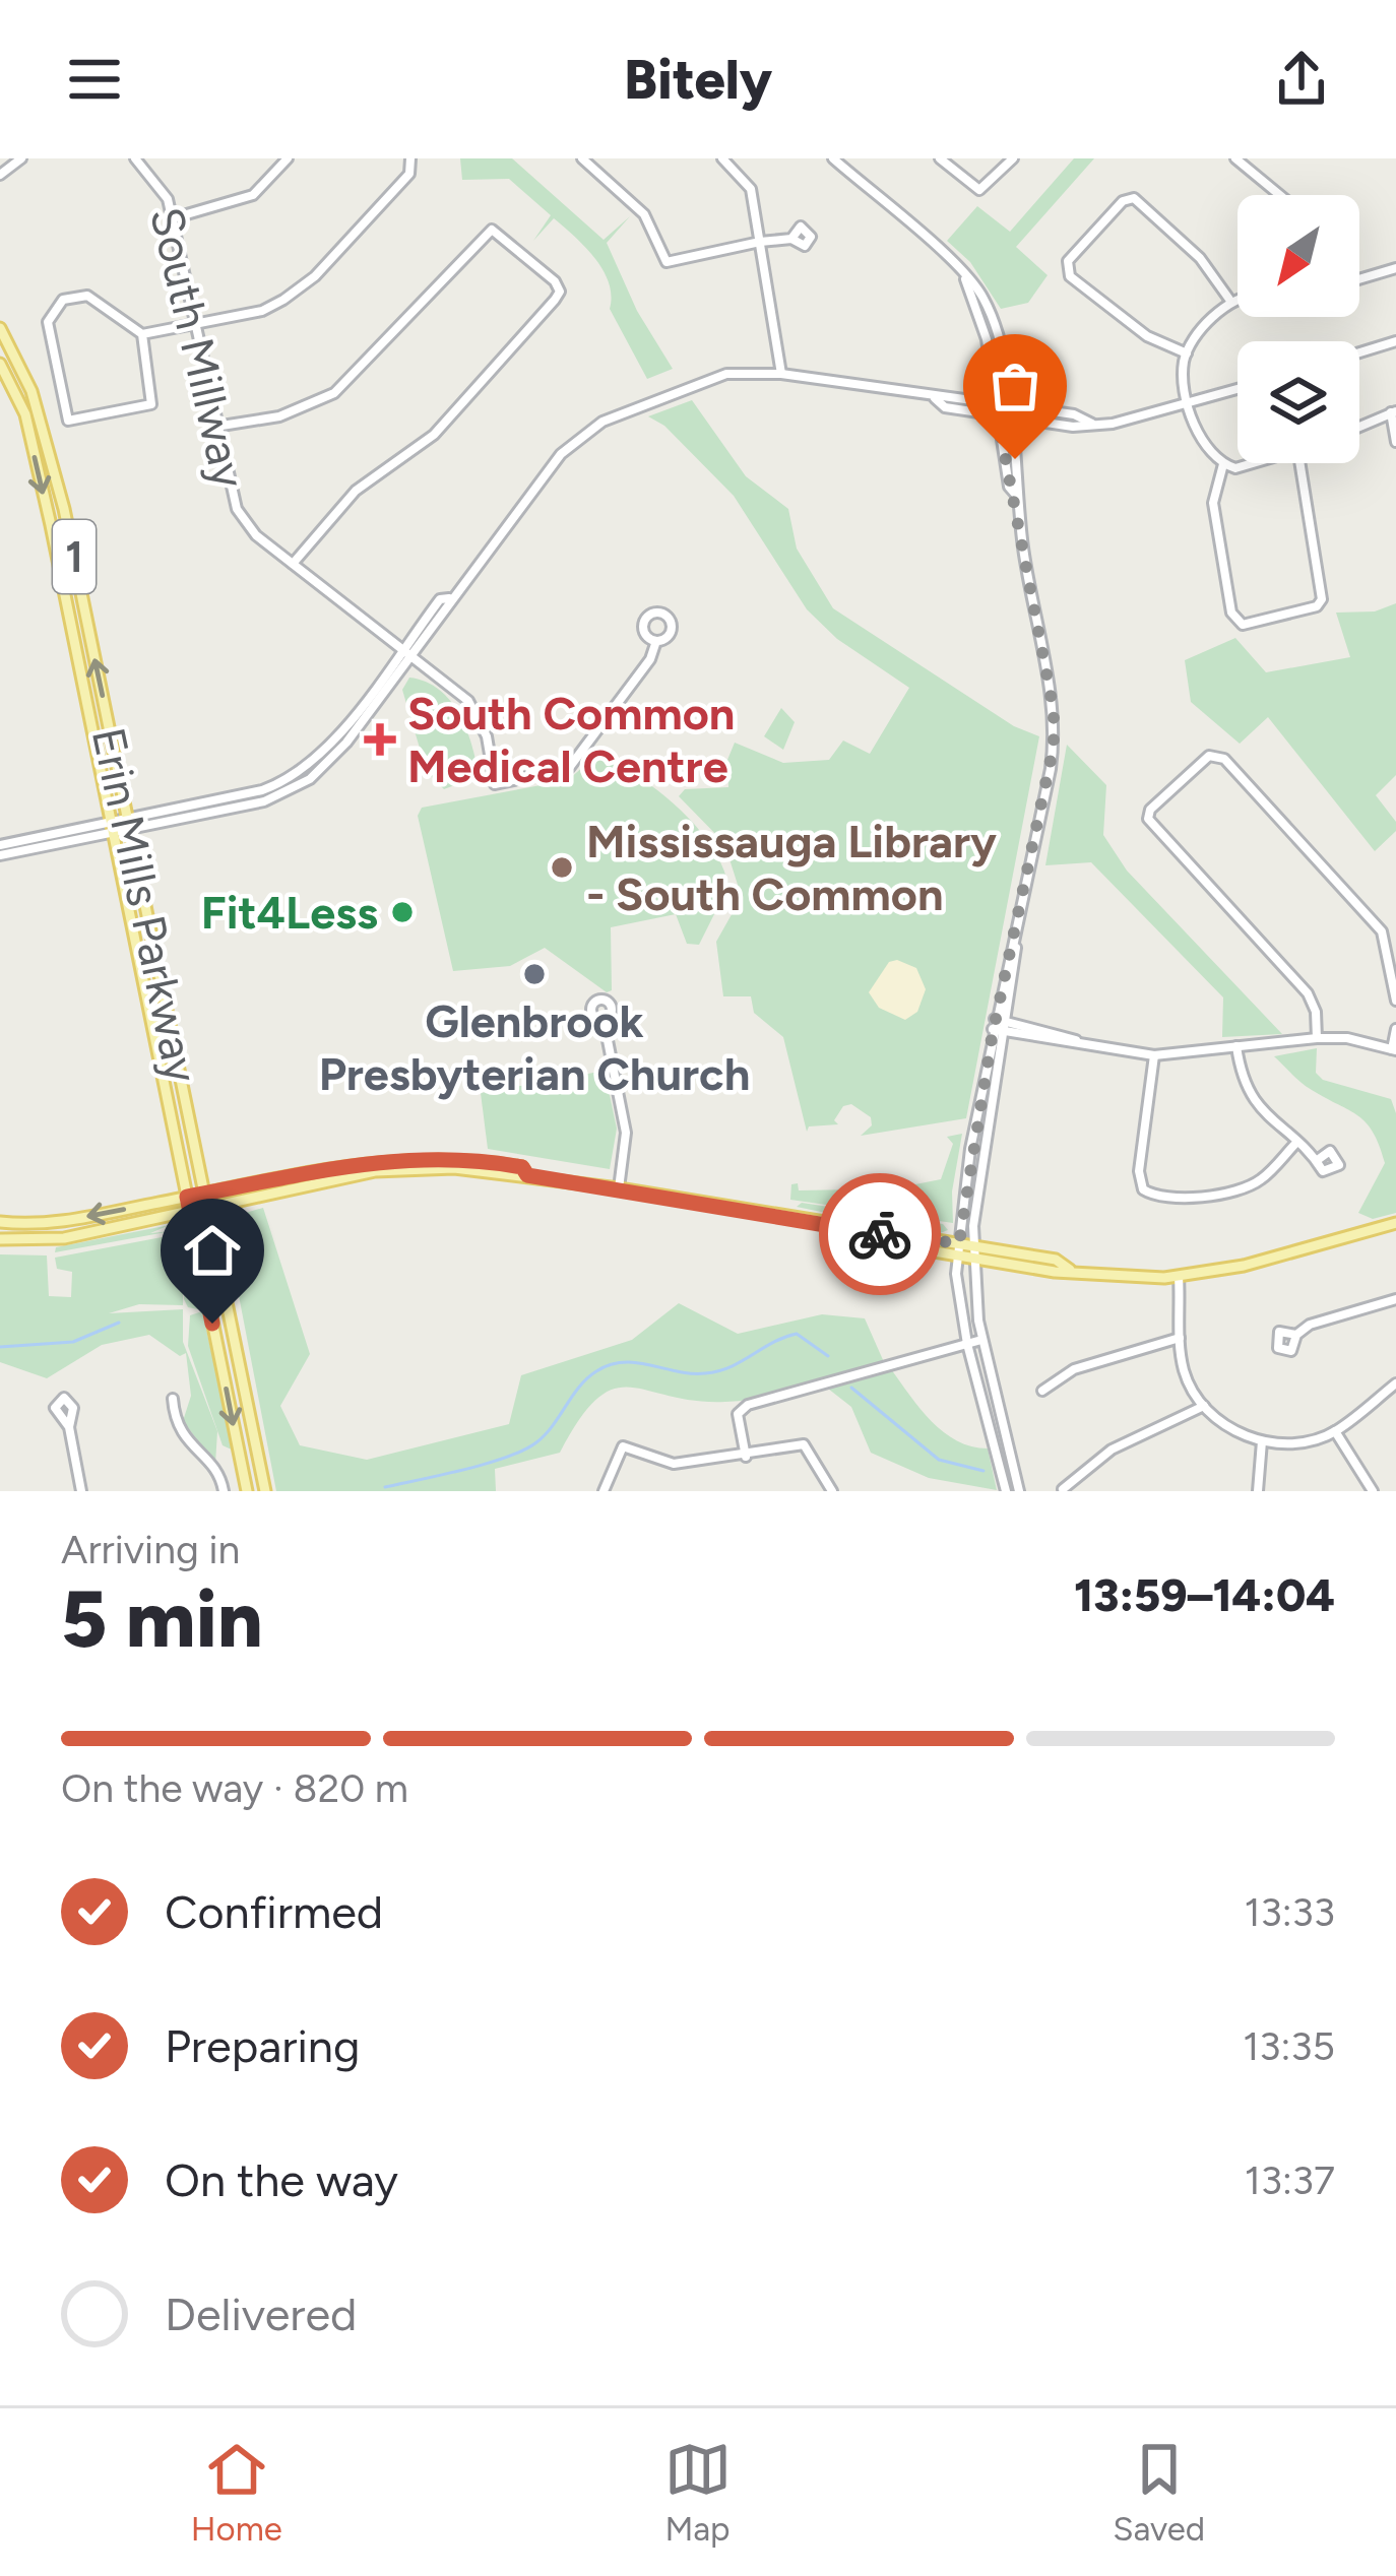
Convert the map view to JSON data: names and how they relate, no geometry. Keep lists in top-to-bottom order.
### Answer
{
  "streets": {
    "main road": ["1", "Erin Mills Parkway"],
    "street": ["South Millway"]
  },
  "places": {
    "health": ["South Common Medical Centre"],
    "other": ["Mississauga Library - South Common", "Fit4Less", "Glenbrook Presbyterian Church"]
  },
  "north": "bottom left",
  "page": {
    "header": "Bitely",
    "heading": ["5 min", "Arriving in", "13:59–14:04"],
    "bar": "On the way · 820 m",
    "list": [
      ["Confirmed", "13:33"],
      ["Preparing", "13:35"],
      ["On the way", "13:37"],
      "Delivered"
    ],
    "tabs": ["Home", "Map", "Saved"]
  }
}
